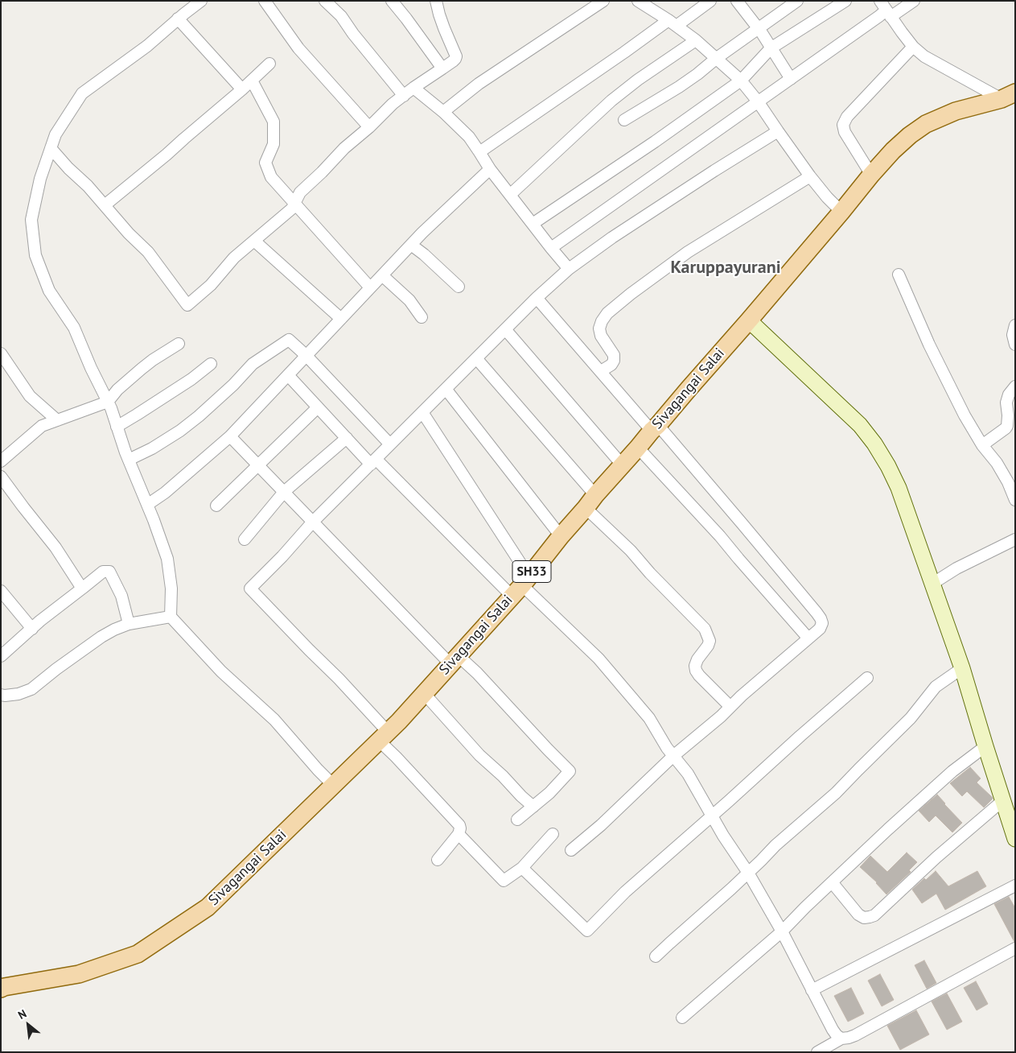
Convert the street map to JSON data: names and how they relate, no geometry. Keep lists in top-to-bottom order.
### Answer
{
  "streets": {
    "main road": ["Sivagangai Salai", "SH33"]
  },
  "districts": ["Karuppayurani"],
  "north": "top left"
}
